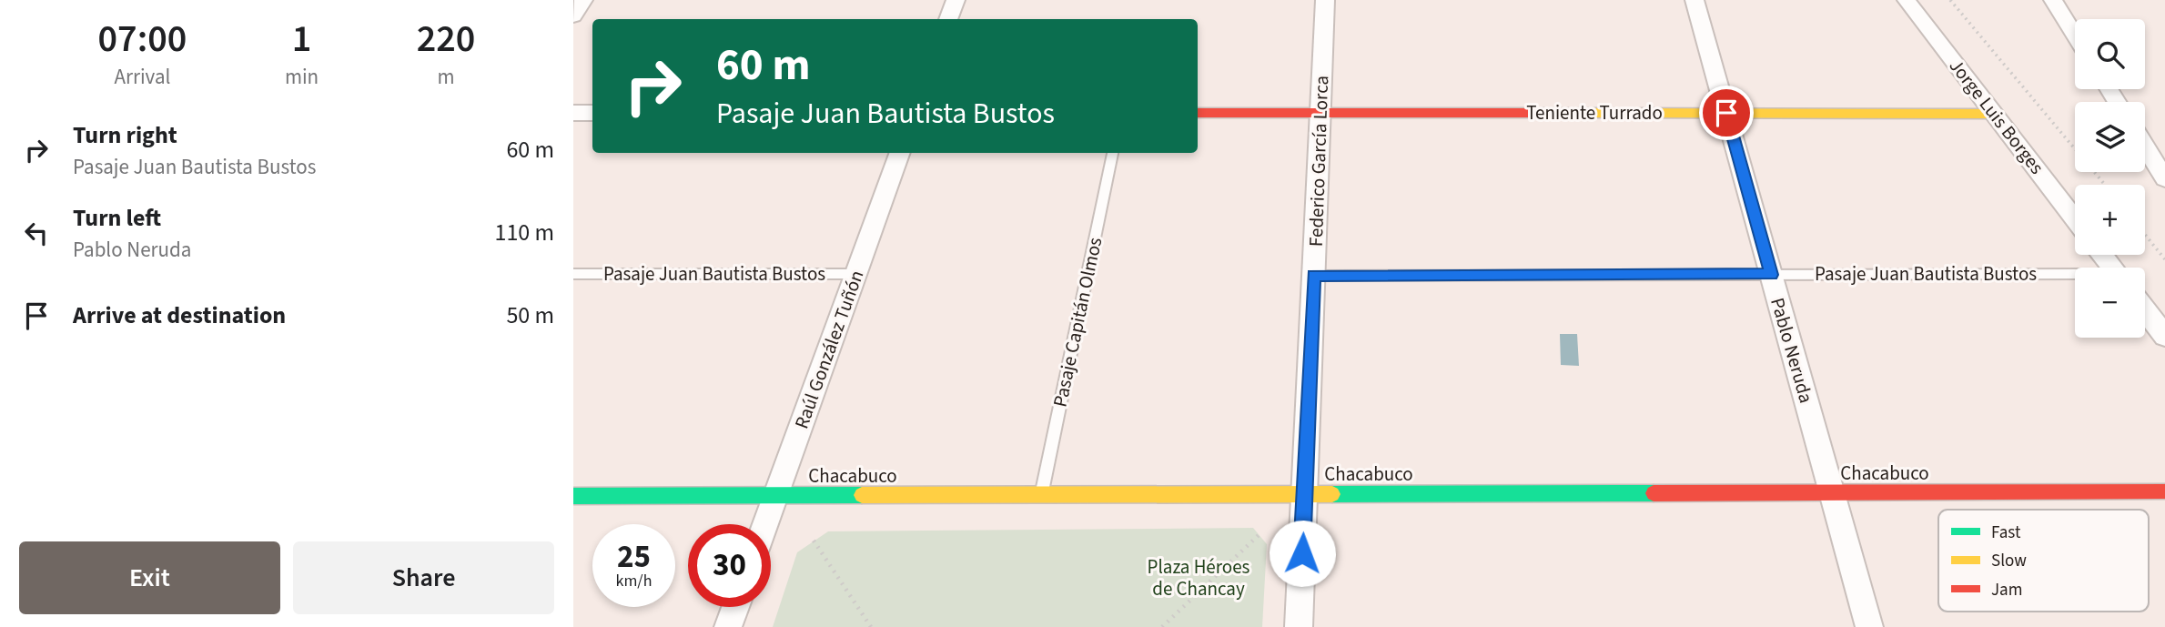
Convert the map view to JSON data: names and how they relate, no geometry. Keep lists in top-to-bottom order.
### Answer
{
  "streets": {
    "main road": ["Teniente Turrado", "Chacabuco"],
    "street": [
      "Jorge Luis Borges",
      "Federico García Lorca",
      "Raúl González Tuñón",
      "Pablo Neruda"
    ],
    "lane": ["Pasaje Juan Bautista Bustos", "Pasaje Capitán Olmos"]
  },
  "crossings": [
    ["Teniente Turrado", "Jorge Luis Borges"],
    ["Teniente Turrado", "Federico García Lorca"],
    ["Teniente Turrado", "Pablo Neruda"],
    ["Federico García Lorca", "Pasaje Juan Bautista Bustos"],
    ["Federico García Lorca", "Chacabuco"],
    ["Pasaje Juan Bautista Bustos", "Raúl González Tuñón"],
    ["Pasaje Juan Bautista Bustos", "Pablo Neruda"],
    ["Pasaje Capitán Olmos", "Chacabuco"],
    ["Raúl González Tuñón", "Chacabuco"],
    ["Pablo Neruda", "Chacabuco"]
  ],
  "parks": ["Plaza Héroes de Chancay"],
  "legend": ["Fast", "Slow", "Jam"],
  "page": {
    "eta": [
      "07:00",
      "Arrival",
      "1",
      "min",
      "220",
      "m"
    ],
    "map_buttons": ["+", "−"],
    "turn": ["60 m", "Pasaje Juan Bautista Bustos"],
    "list": [
      {
        "name": "Turn right",
        "note": "Pasaje Juan Bautista Bustos",
        "value": "60 m"
      },
      {
        "name": "Turn left",
        "note": "Pablo Neruda",
        "value": "110 m"
      },
      {
        "name": "Arrive at destination",
        "value": "50 m"
      }
    ],
    "speed": "25 km/h",
    "limit": "30",
    "buttons": ["Exit", "Share"]
  }
}
